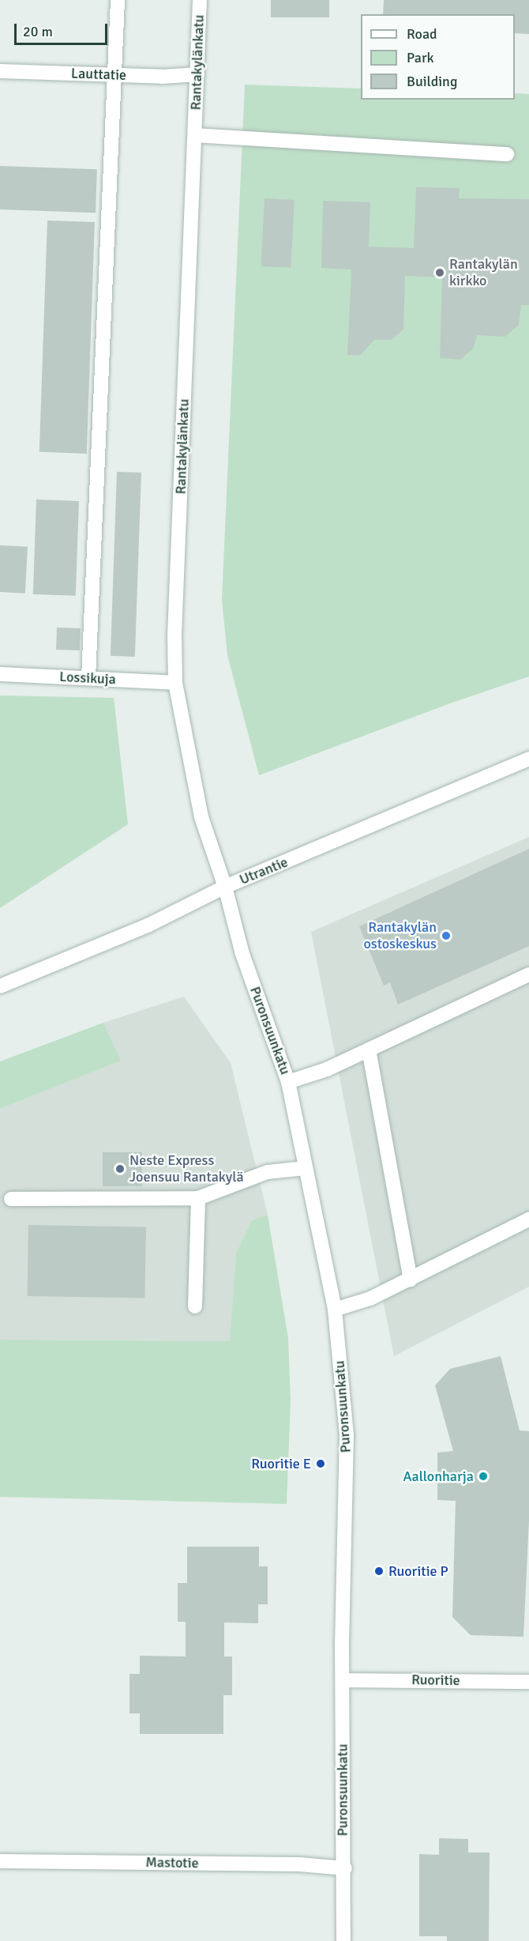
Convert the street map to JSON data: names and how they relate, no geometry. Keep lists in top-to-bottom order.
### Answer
{
  "streets": {
    "street": [
      "Rantakylänkatu",
      "Lauttatie",
      "Lossikuja",
      "Utrantie",
      "Puronsuunkatu",
      "Ruoritie",
      "Mastotie"
    ]
  },
  "crossings": [
    ["Rantakylänkatu", "Lauttatie"],
    ["Rantakylänkatu", "Lossikuja"],
    ["Rantakylänkatu", "Utrantie"],
    ["Rantakylänkatu", "Puronsuunkatu"],
    ["Utrantie", "Puronsuunkatu"],
    ["Puronsuunkatu", "Ruoritie"],
    ["Puronsuunkatu", "Mastotie"]
  ],
  "places": [
    "Rantakylän kirkko",
    "Rantakylän ostoskeskus",
    "Neste Express Joensuu Rantakylä",
    "Ruoritie E",
    "Aallonharja",
    "Ruoritie P"
  ],
  "legend": ["Road", "Park", "Building"],
  "scale_bar": "20 m"
}
